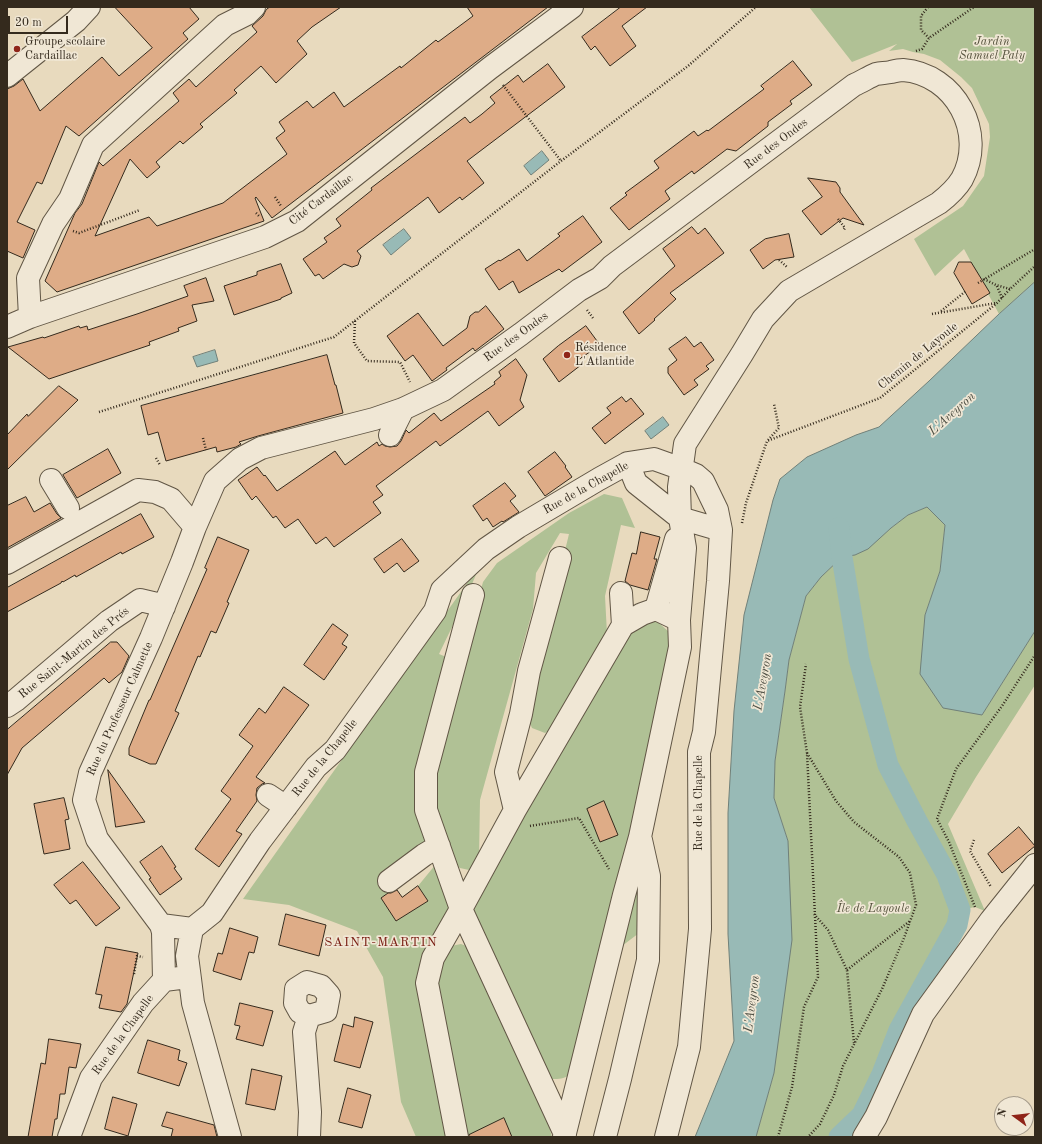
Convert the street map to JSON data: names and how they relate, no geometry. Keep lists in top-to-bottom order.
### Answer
{
  "streets": {
    "street": [
      "Rue des Ondes",
      "Cité Cardaillac",
      "Rue de la Chapelle",
      "Rue Saint-Martin des Prés",
      "Rue du Professeur Calmette"
    ],
    "path": ["Chemin de Layoule"]
  },
  "crossings": [
    ["Rue des Ondes", "Rue de la Chapelle"],
    ["Rue des Ondes", "Rue du Professeur Calmette"],
    ["Rue de la Chapelle", "Rue du Professeur Calmette"],
    ["Rue Saint-Martin des Prés", "Rue du Professeur Calmette"]
  ],
  "districts": ["SAINT-MARTIN"],
  "water": ["L'Aveyron"],
  "parks": ["Jardin Samuel Paty", "Île de Layoule"],
  "places": ["Groupe scolaire Cardaillac", "Résidence L'Atlantide"],
  "scale_bar": "20 m",
  "north": "left"
}
